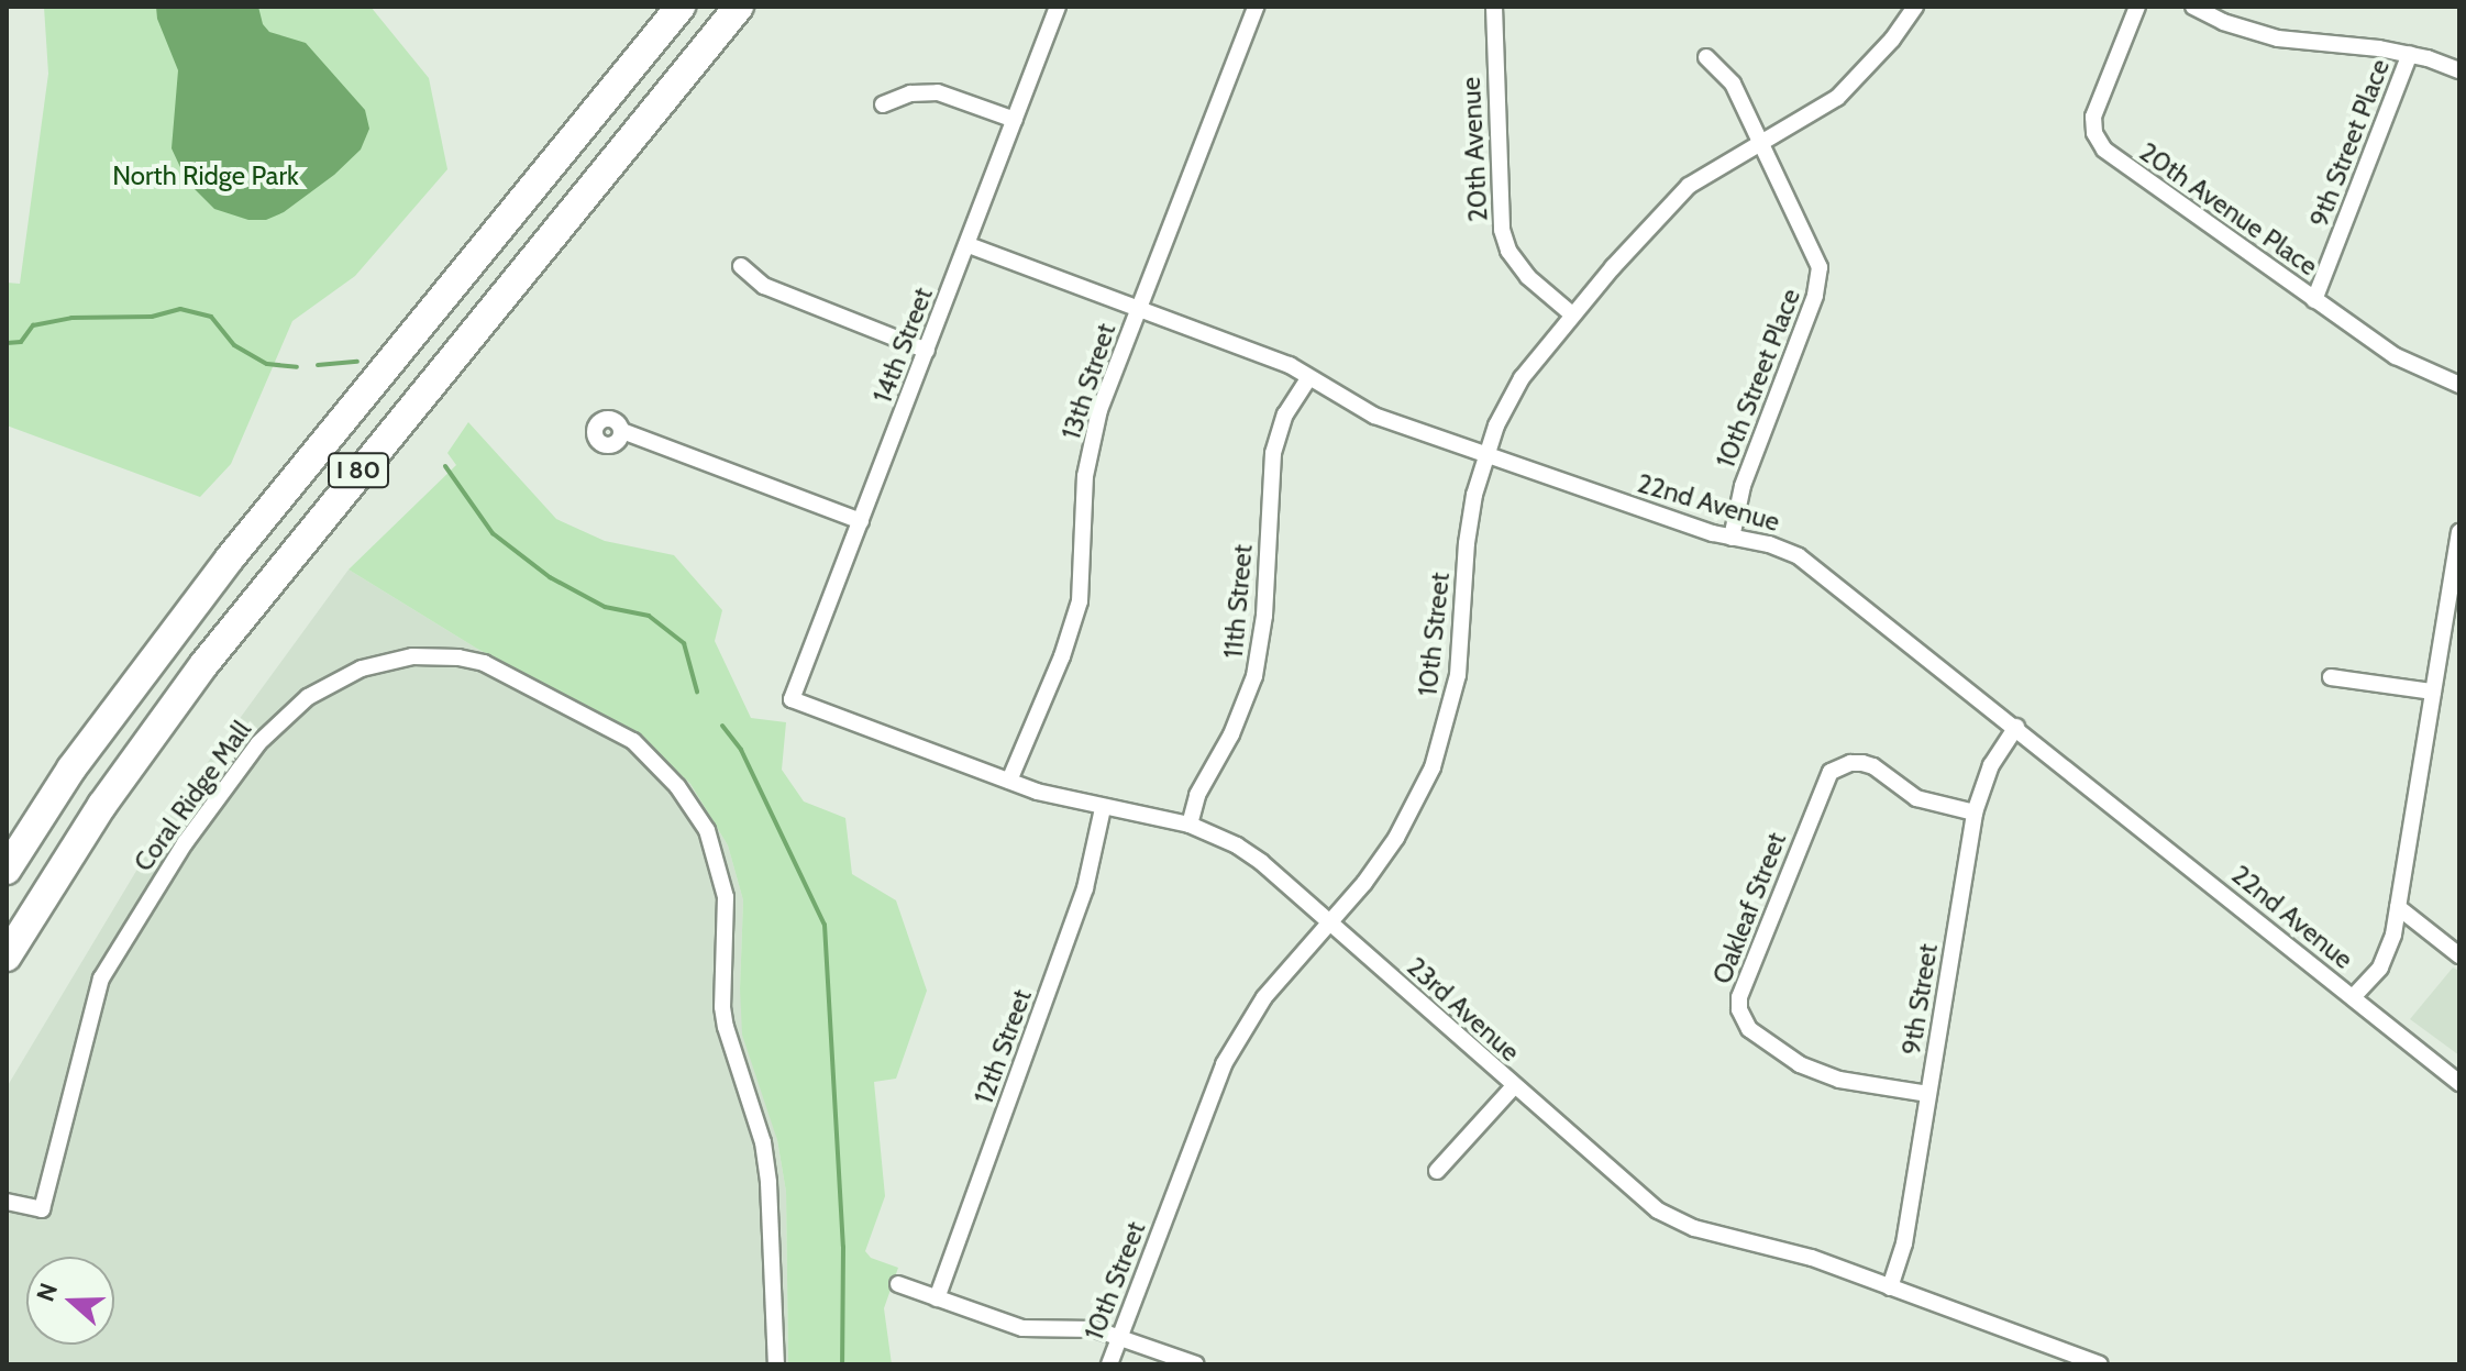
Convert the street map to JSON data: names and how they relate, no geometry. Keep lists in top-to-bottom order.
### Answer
{
  "streets": {
    "highway": ["I 80"],
    "street": [
      "9th Street Place",
      "20th Avenue",
      "20th Avenue Place",
      "14th Street",
      "10th Street Place",
      "13th Street",
      "22nd Avenue",
      "11th Street",
      "10th Street",
      "Coral Ridge Mall",
      "Oakleaf Street",
      "9th Street",
      "23rd Avenue",
      "12th Street"
    ]
  },
  "crossings": [
    ["9th Street Place", "20th Avenue Place"],
    ["20th Avenue", "10th Street"],
    ["14th Street", "22nd Avenue"],
    ["14th Street", "23rd Avenue"],
    ["10th Street Place", "22nd Avenue"],
    ["10th Street Place", "10th Street"],
    ["13th Street", "22nd Avenue"],
    ["13th Street", "23rd Avenue"],
    ["22nd Avenue", "11th Street"],
    ["22nd Avenue", "10th Street"],
    ["22nd Avenue", "9th Street"],
    ["11th Street", "23rd Avenue"],
    ["10th Street", "23rd Avenue"],
    ["Oakleaf Street", "9th Street"],
    ["9th Street", "23rd Avenue"],
    ["23rd Avenue", "12th Street"]
  ],
  "parks": ["North Ridge Park"],
  "north": "left"
}
